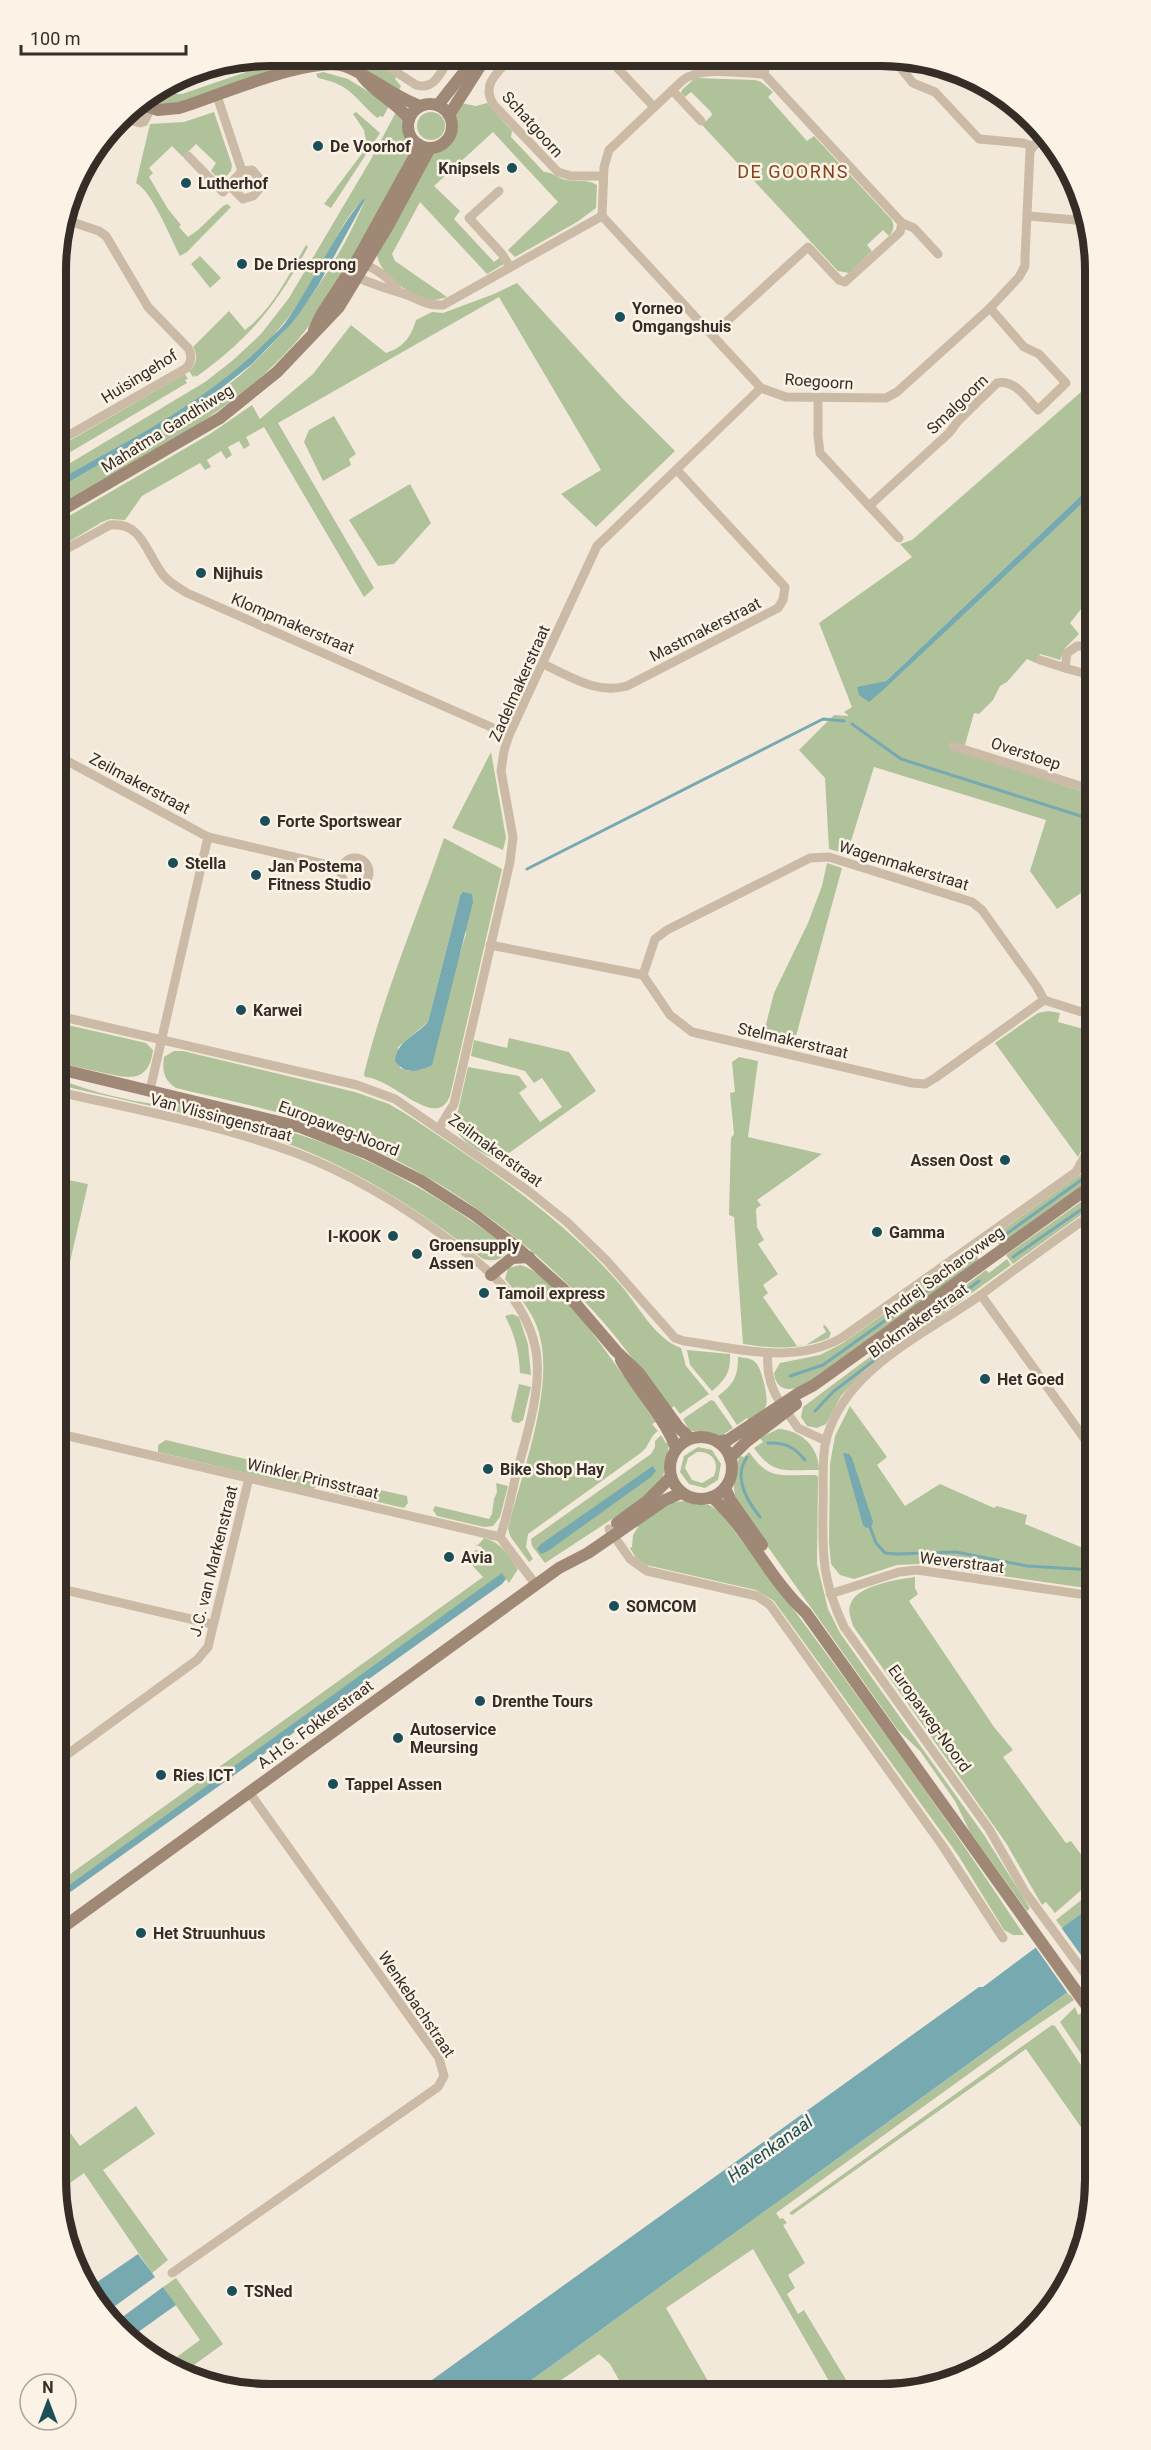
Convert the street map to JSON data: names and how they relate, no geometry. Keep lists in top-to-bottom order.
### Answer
{
  "streets": {
    "street": [
      "Schatgoorn",
      "Huisingehof",
      "Roegoorn",
      "Smalgoorn",
      "Mahatma Gandhiweg",
      "Klompmakerstraat",
      "Mastmakerstraat",
      "Zadelmakerstraat",
      "Overstoep",
      "Zeilmakerstraat",
      "Wagenmakerstraat",
      "Stelmakerstraat",
      "Van Vlissingenstraat",
      "Europaweg-Noord",
      "Andrej Sacharovweg",
      "Blokmakerstraat",
      "Winkler Prinsstraat",
      "J.C. van Markenstraat",
      "Weverstraat",
      "A.H.G. Fokkerstraat",
      "Wenkebachstraat"
    ]
  },
  "crossings": [
    ["Roegoorn", "Smalgoorn"],
    ["Roegoorn", "Zadelmakerstraat"],
    ["Klompmakerstraat", "Zadelmakerstraat"],
    ["Mastmakerstraat", "Zadelmakerstraat"],
    ["Zadelmakerstraat", "Zeilmakerstraat"],
    ["Wagenmakerstraat", "Stelmakerstraat"],
    ["Van Vlissingenstraat", "Winkler Prinsstraat"],
    ["Europaweg-Noord", "Andrej Sacharovweg"],
    ["Europaweg-Noord", "Blokmakerstraat"],
    ["Europaweg-Noord", "Weverstraat"],
    ["Europaweg-Noord", "A.H.G. Fokkerstraat"],
    ["Andrej Sacharovweg", "A.H.G. Fokkerstraat"],
    ["Winkler Prinsstraat", "J.C. van Markenstraat"],
    ["A.H.G. Fokkerstraat", "Wenkebachstraat"]
  ],
  "districts": ["DE GOORNS"],
  "water": ["Havenkanaal"],
  "places": [
    "De Voorhof",
    "Knipsels",
    "Lutherhof",
    "De Driesprong",
    "Yorneo Omgangshuis",
    "Nijhuis",
    "Forte Sportswear",
    "Stella",
    "Jan Postema Fitness Studio",
    "Karwei",
    "Assen Oost",
    "Gamma",
    "I-KOOK",
    "Groensupply Assen",
    "Tamoil express",
    "Het Goed",
    "Bike Shop Hay",
    "Avia",
    "SOMCOM",
    "Drenthe Tours",
    "Autoservice Meursing",
    "Ries ICT",
    "Tappel Assen",
    "Het Struunhuus",
    "TSNed"
  ],
  "scale_bar": "100 m",
  "north": "top"
}
